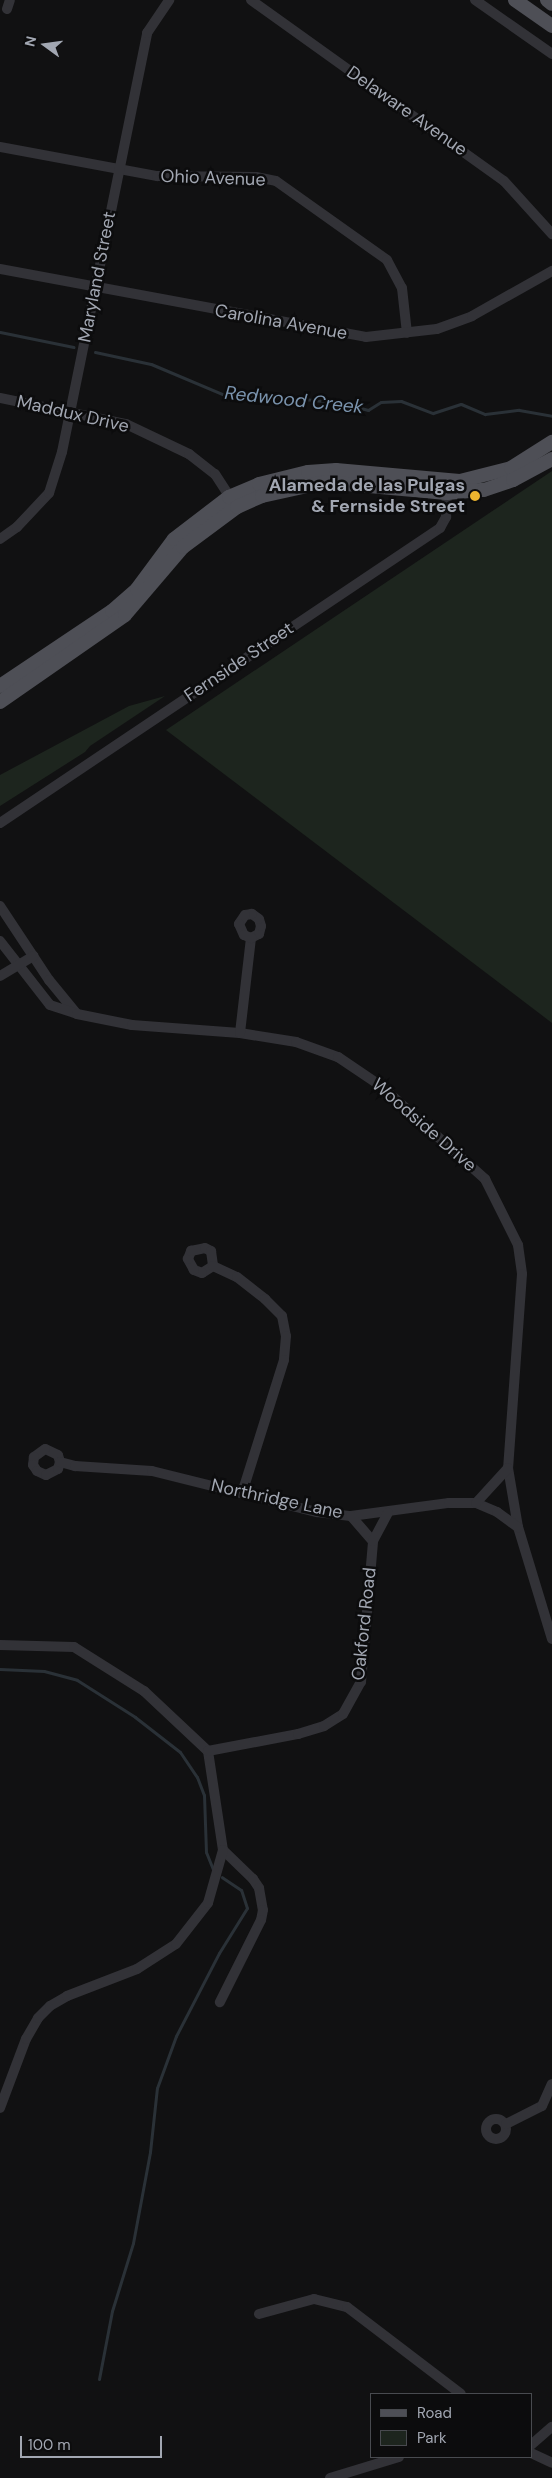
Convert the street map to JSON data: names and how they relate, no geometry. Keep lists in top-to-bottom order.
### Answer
{
  "streets": {
    "street": [
      "Delaware Avenue",
      "Ohio Avenue",
      "Maryland Street",
      "Carolina Avenue",
      "Maddux Drive",
      "Fernside Street",
      "Woodside Drive",
      "Northridge Lane",
      "Oakford Road"
    ]
  },
  "crossings": [
    ["Ohio Avenue", "Maryland Street"],
    ["Ohio Avenue", "Carolina Avenue"],
    ["Maryland Street", "Carolina Avenue"],
    ["Maryland Street", "Maddux Drive"],
    ["Woodside Drive", "Northridge Lane"],
    ["Northridge Lane", "Oakford Road"]
  ],
  "water": ["Redwood Creek"],
  "places": ["Alameda de las Pulgas & Fernside Street"],
  "legend": ["Road", "Park"],
  "scale_bar": "100 m",
  "north": "left"
}
